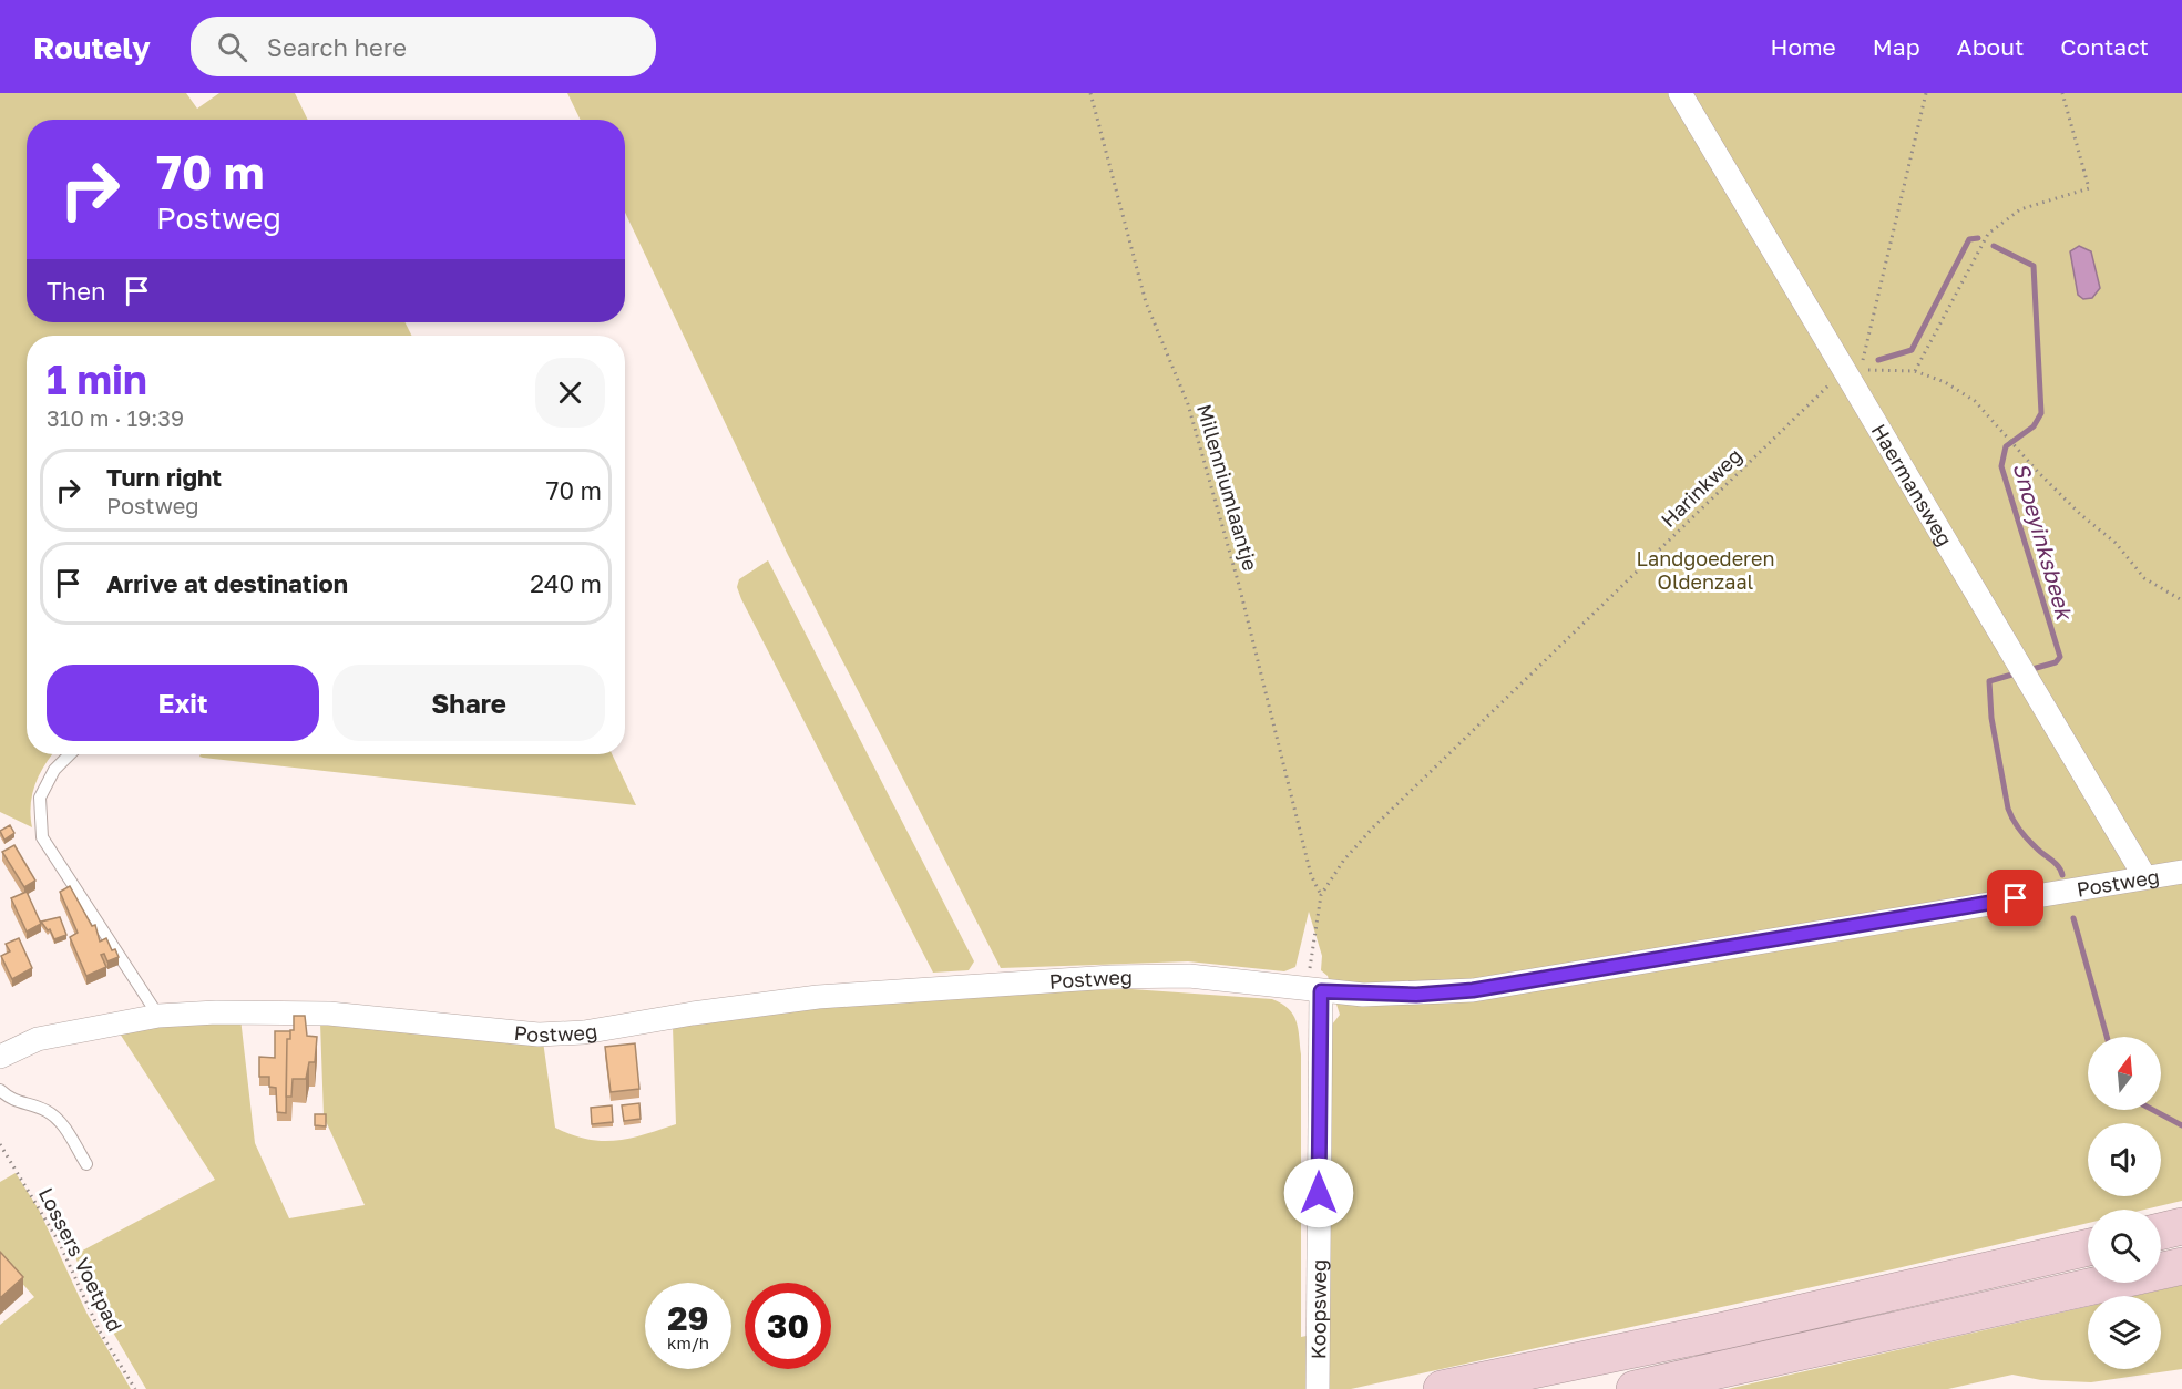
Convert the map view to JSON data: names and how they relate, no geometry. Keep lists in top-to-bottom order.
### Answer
{
  "streets": {
    "street": ["Haermansweg", "Postweg", "Koopsweg"],
    "path": ["Millenniumlaantje", "Harinkweg", "Lossers Voetpad"]
  },
  "crossings": [
    ["Haermansweg", "Harinkweg"],
    ["Haermansweg", "Postweg"],
    ["Millenniumlaantje", "Harinkweg"],
    ["Postweg", "Koopsweg"]
  ],
  "water": ["Snoeyinksbeek"],
  "parks": ["Landgoederen Oldenzaal"],
  "north": "top",
  "page": {
    "header": "Routely",
    "search": "Search here",
    "nav": [
      "Home",
      "Map",
      "About",
      "Contact"
    ],
    "turn": ["70 m", "Postweg"],
    "then": "Then",
    "heading": ["1 min", "310 m · 19:39"],
    "list": [
      {
        "name": "Turn right",
        "note": "Postweg",
        "value": "70 m"
      },
      {
        "name": "Arrive at destination",
        "value": "240 m"
      }
    ],
    "buttons": ["Exit", "Share"],
    "speed": "29 km/h",
    "limit": "30"
  }
}
